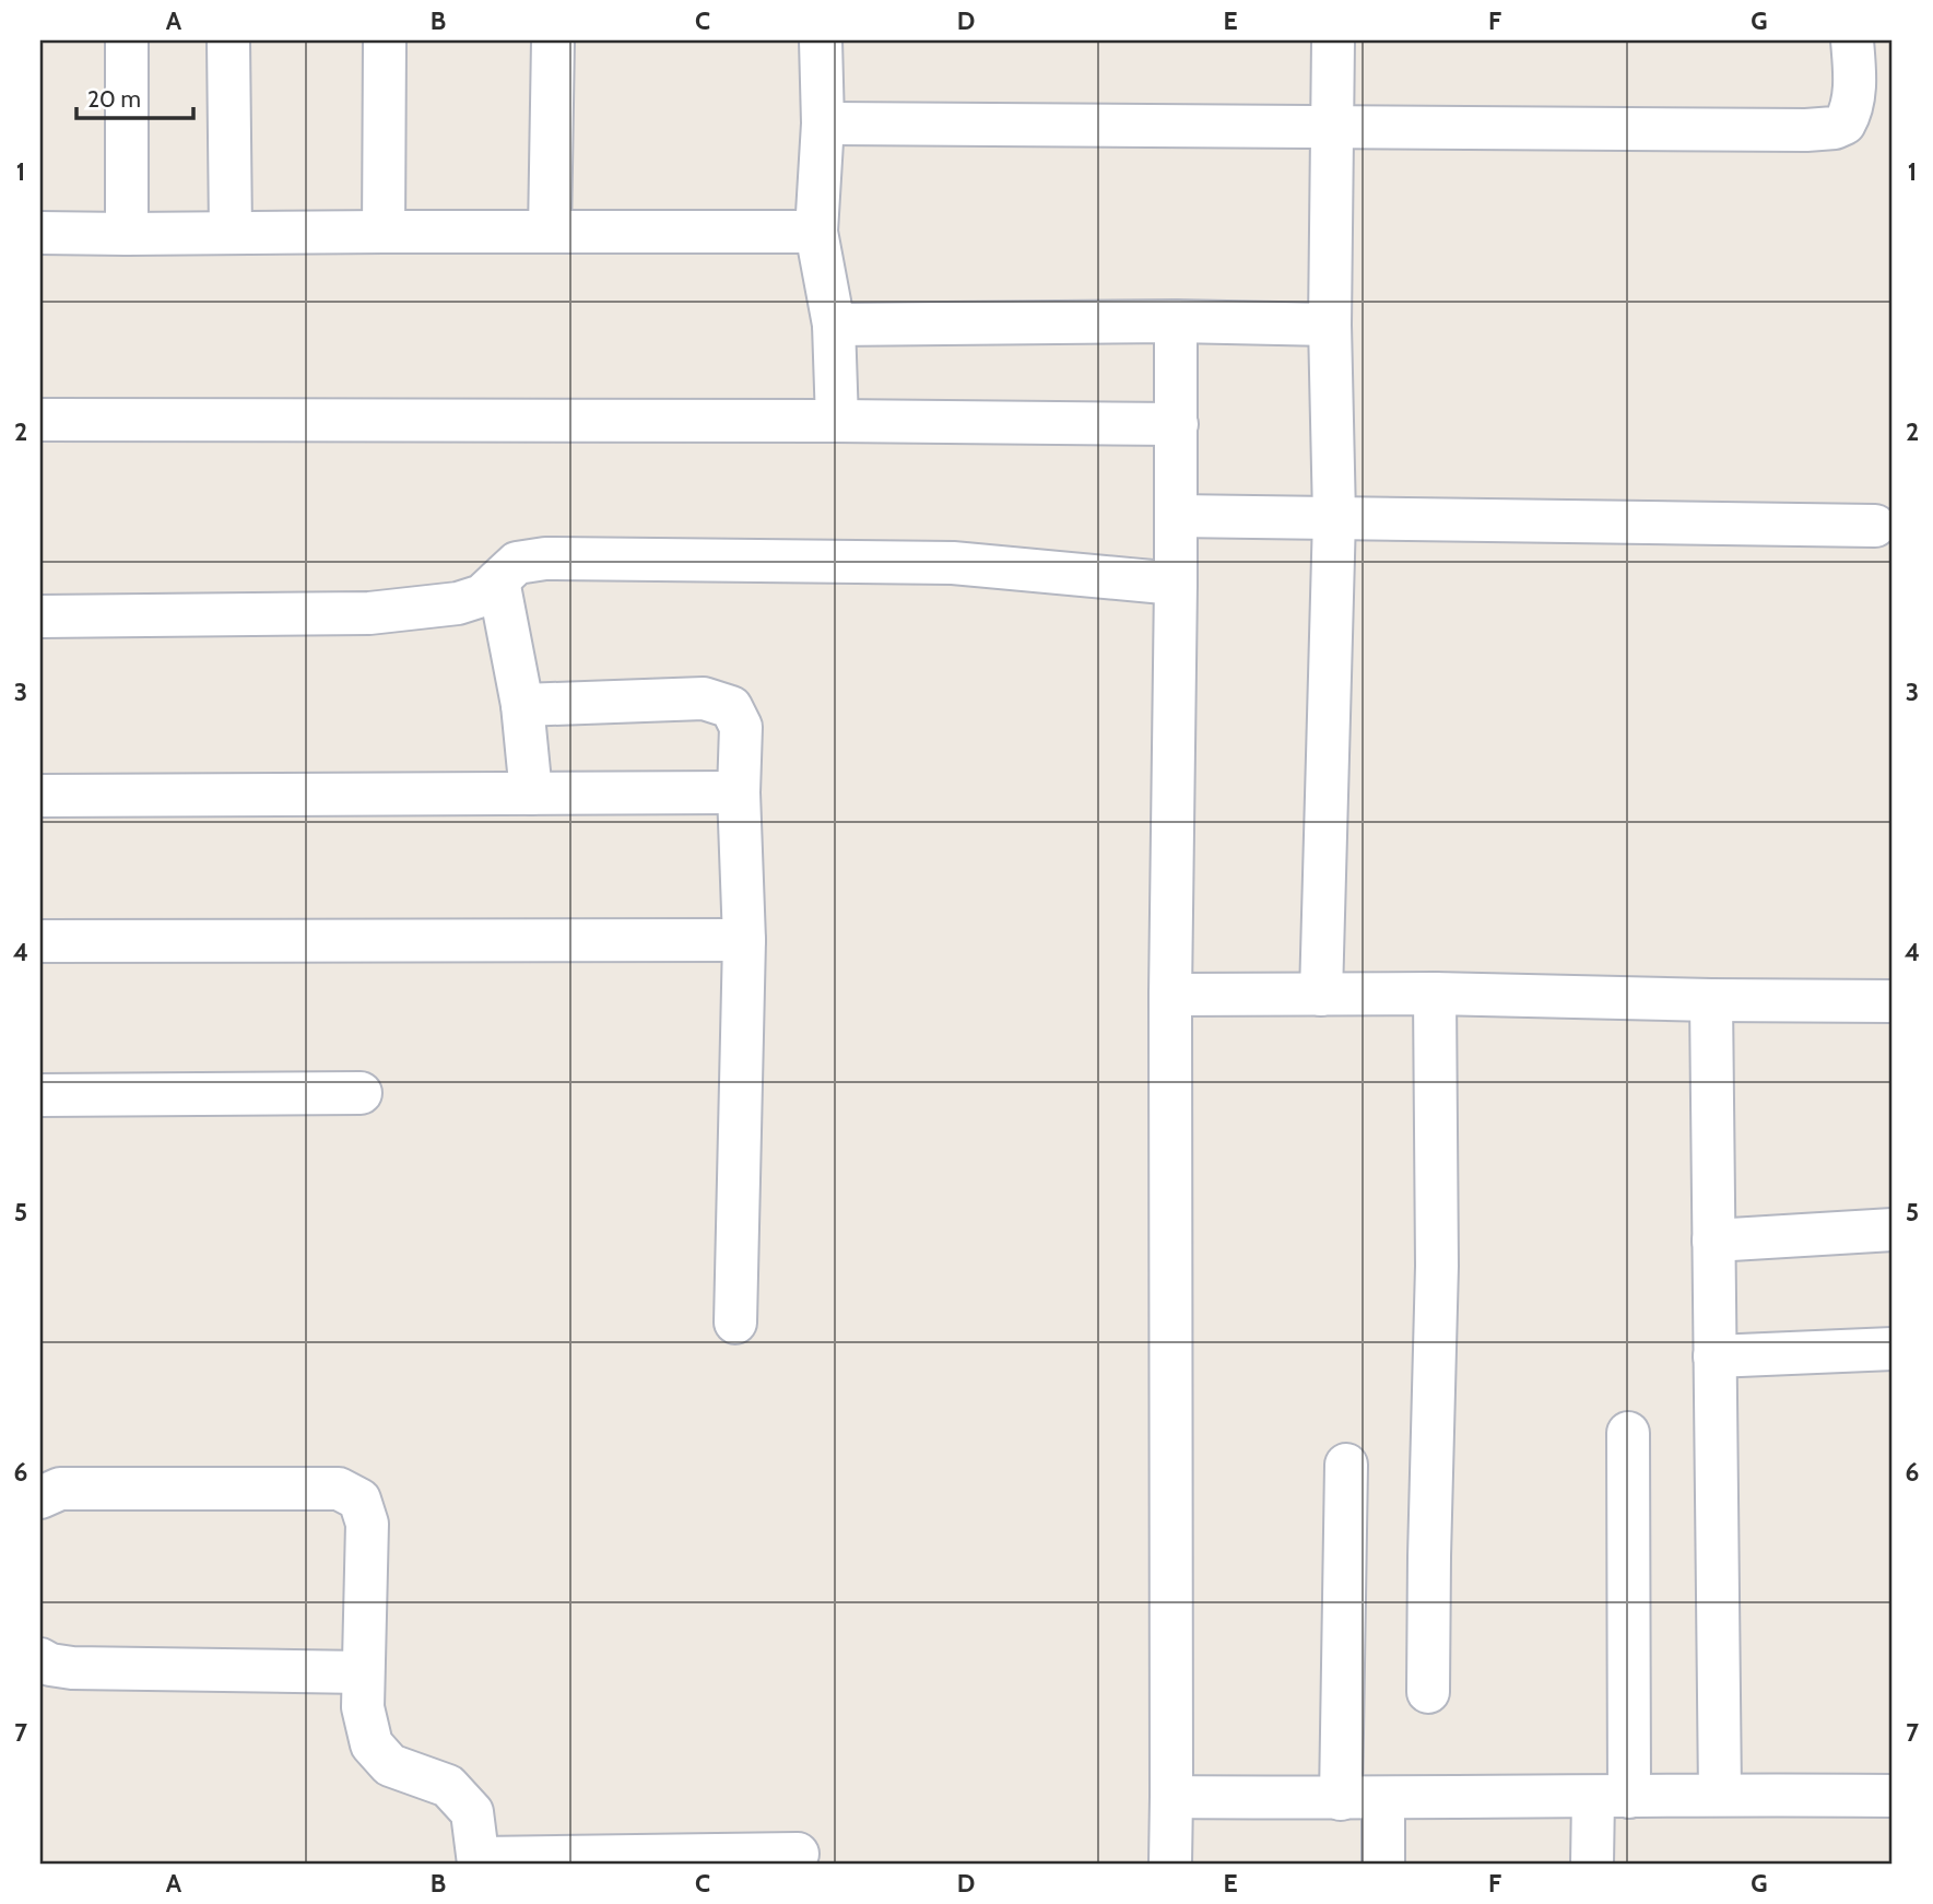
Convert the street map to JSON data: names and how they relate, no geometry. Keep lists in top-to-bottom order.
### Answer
{
  "scale_bar": "20 m",
  "grid": {
    "columns": [
      "A",
      "B",
      "C",
      "D",
      "E",
      "F",
      "G"
    ],
    "rows": [
      "1",
      "2",
      "3",
      "4",
      "5",
      "6",
      "7"
    ]
  }
}
